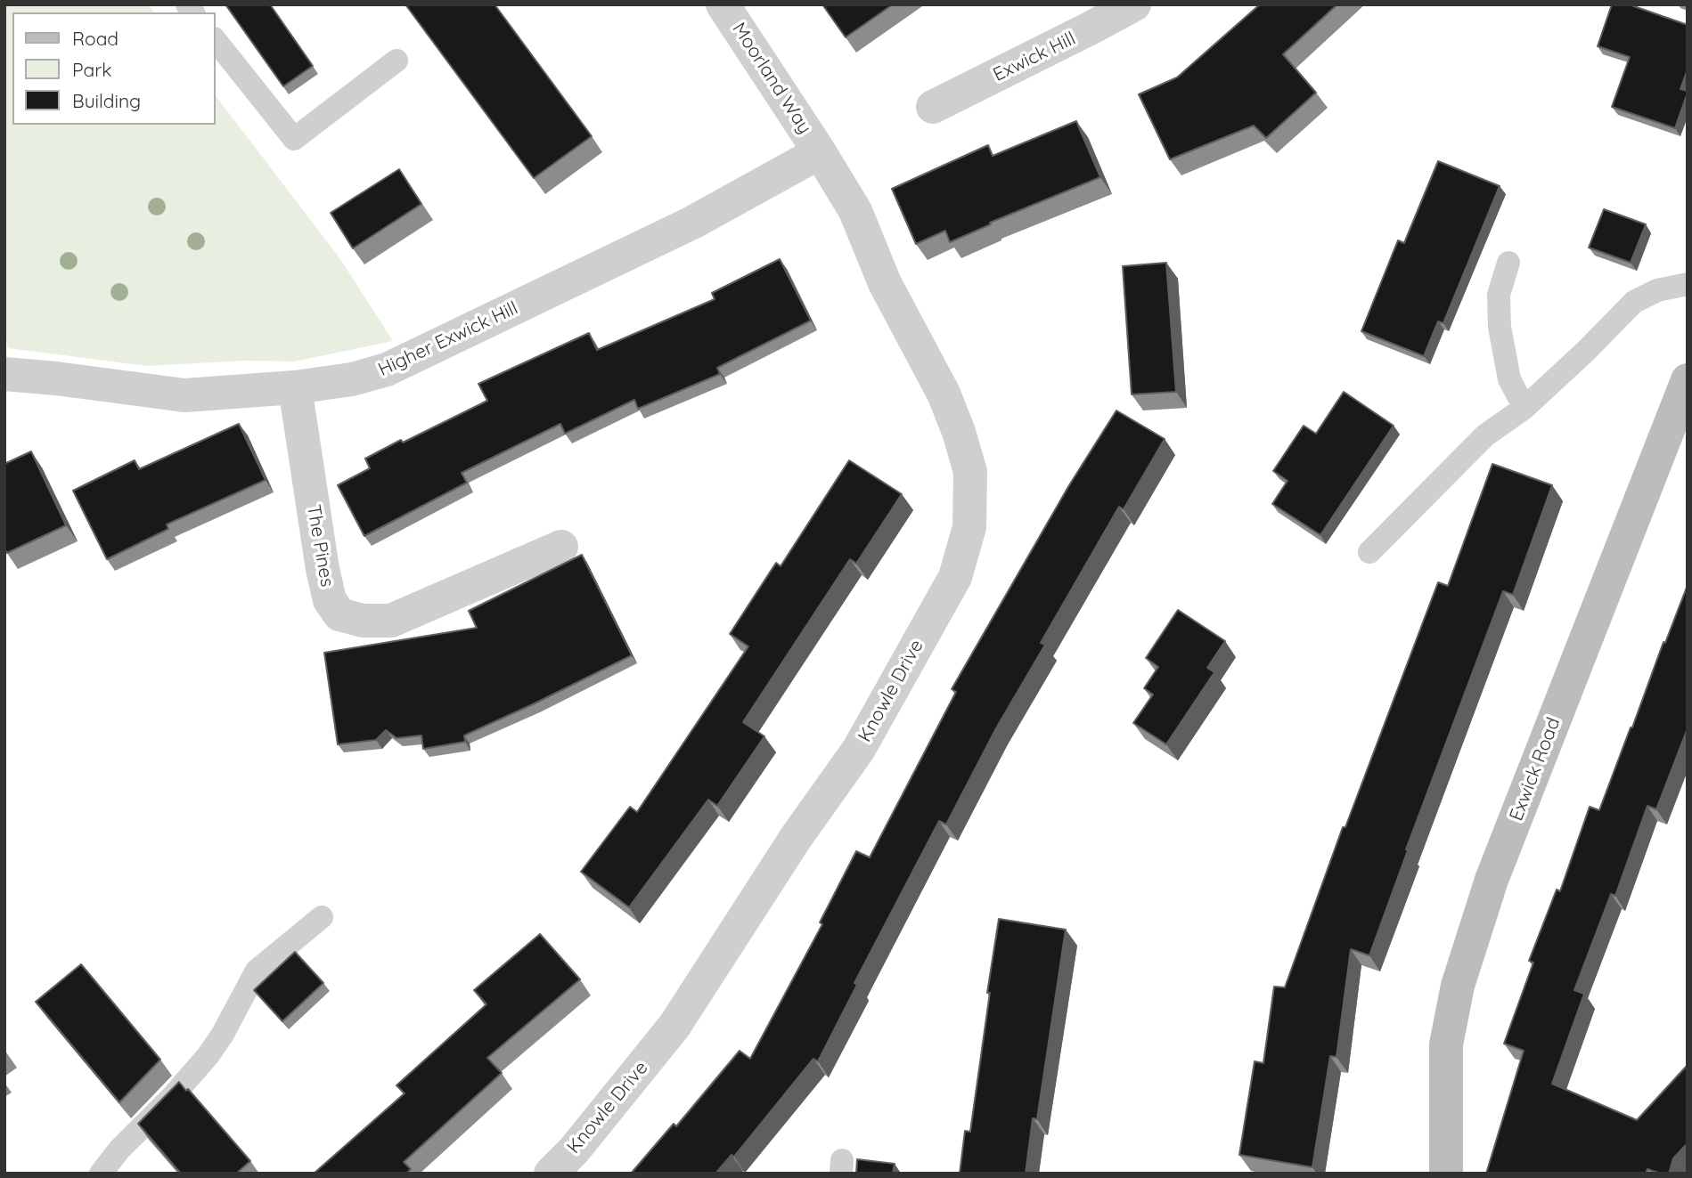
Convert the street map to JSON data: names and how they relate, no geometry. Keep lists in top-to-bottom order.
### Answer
{
  "streets": {
    "street": [
      "Exwick Hill",
      "Moorland Way",
      "Higher Exwick Hill",
      "The Pines",
      "Knowle Drive",
      "Exwick Road"
    ]
  },
  "crossings": [
    ["Moorland Way", "Higher Exwick Hill"],
    ["Moorland Way", "Knowle Drive"],
    ["Higher Exwick Hill", "The Pines"],
    ["Higher Exwick Hill", "Knowle Drive"]
  ],
  "legend": ["Road", "Park", "Building"]
}
